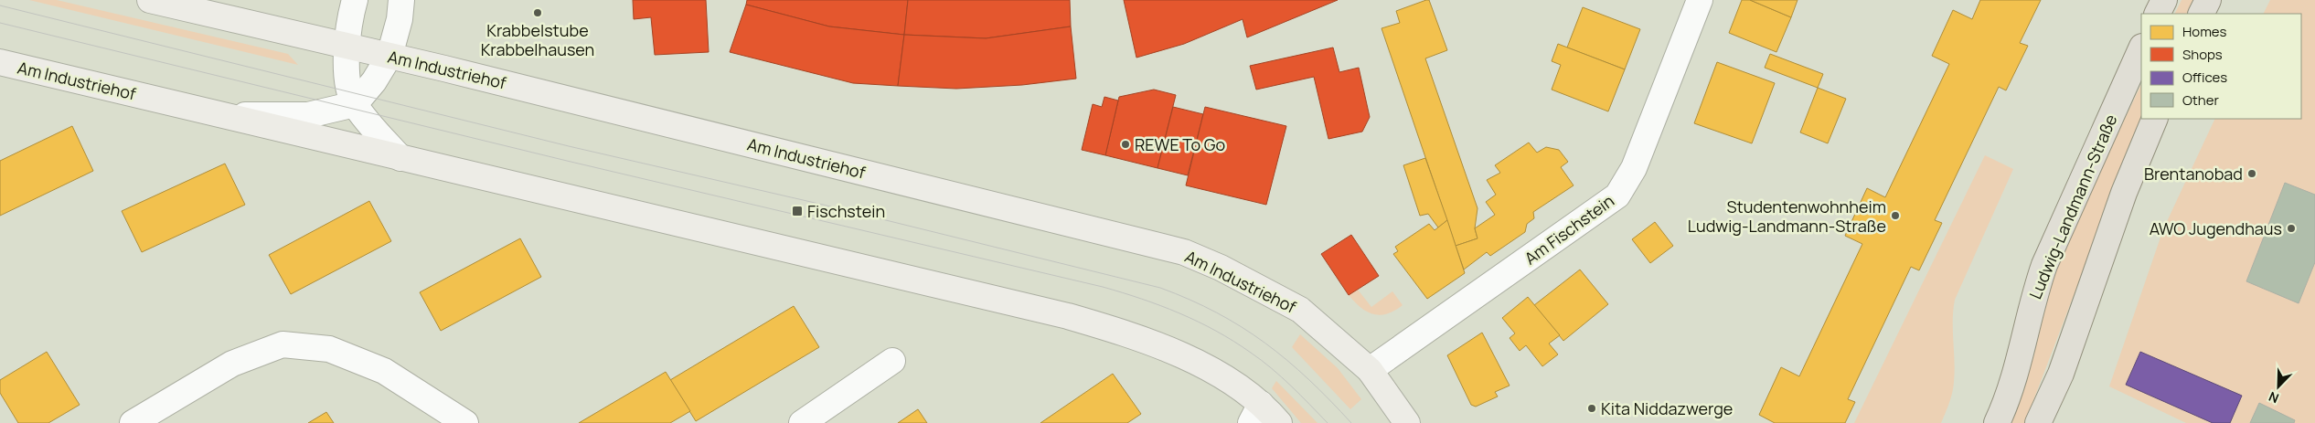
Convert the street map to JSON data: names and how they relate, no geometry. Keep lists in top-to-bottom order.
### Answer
{
  "streets": {
    "main road": ["Am Industriehof", "Ludwig-Landmann-Straße"],
    "street": ["Am Fischstein"]
  },
  "crossings": [
    ["Am Industriehof", "Am Fischstein"]
  ],
  "places": {
    "other": [
      "Krabbelstube Krabbelhausen",
      "REWE To Go",
      "Brentanobad",
      "Studentenwohnheim Ludwig-Landmann-Straße",
      "AWO Jugendhaus",
      "Kita Niddazwerge"
    ],
    "transit": ["Fischstein"]
  },
  "legend": [
    "Homes",
    "Shops",
    "Offices",
    "Other"
  ],
  "north": "bottom left"
}
